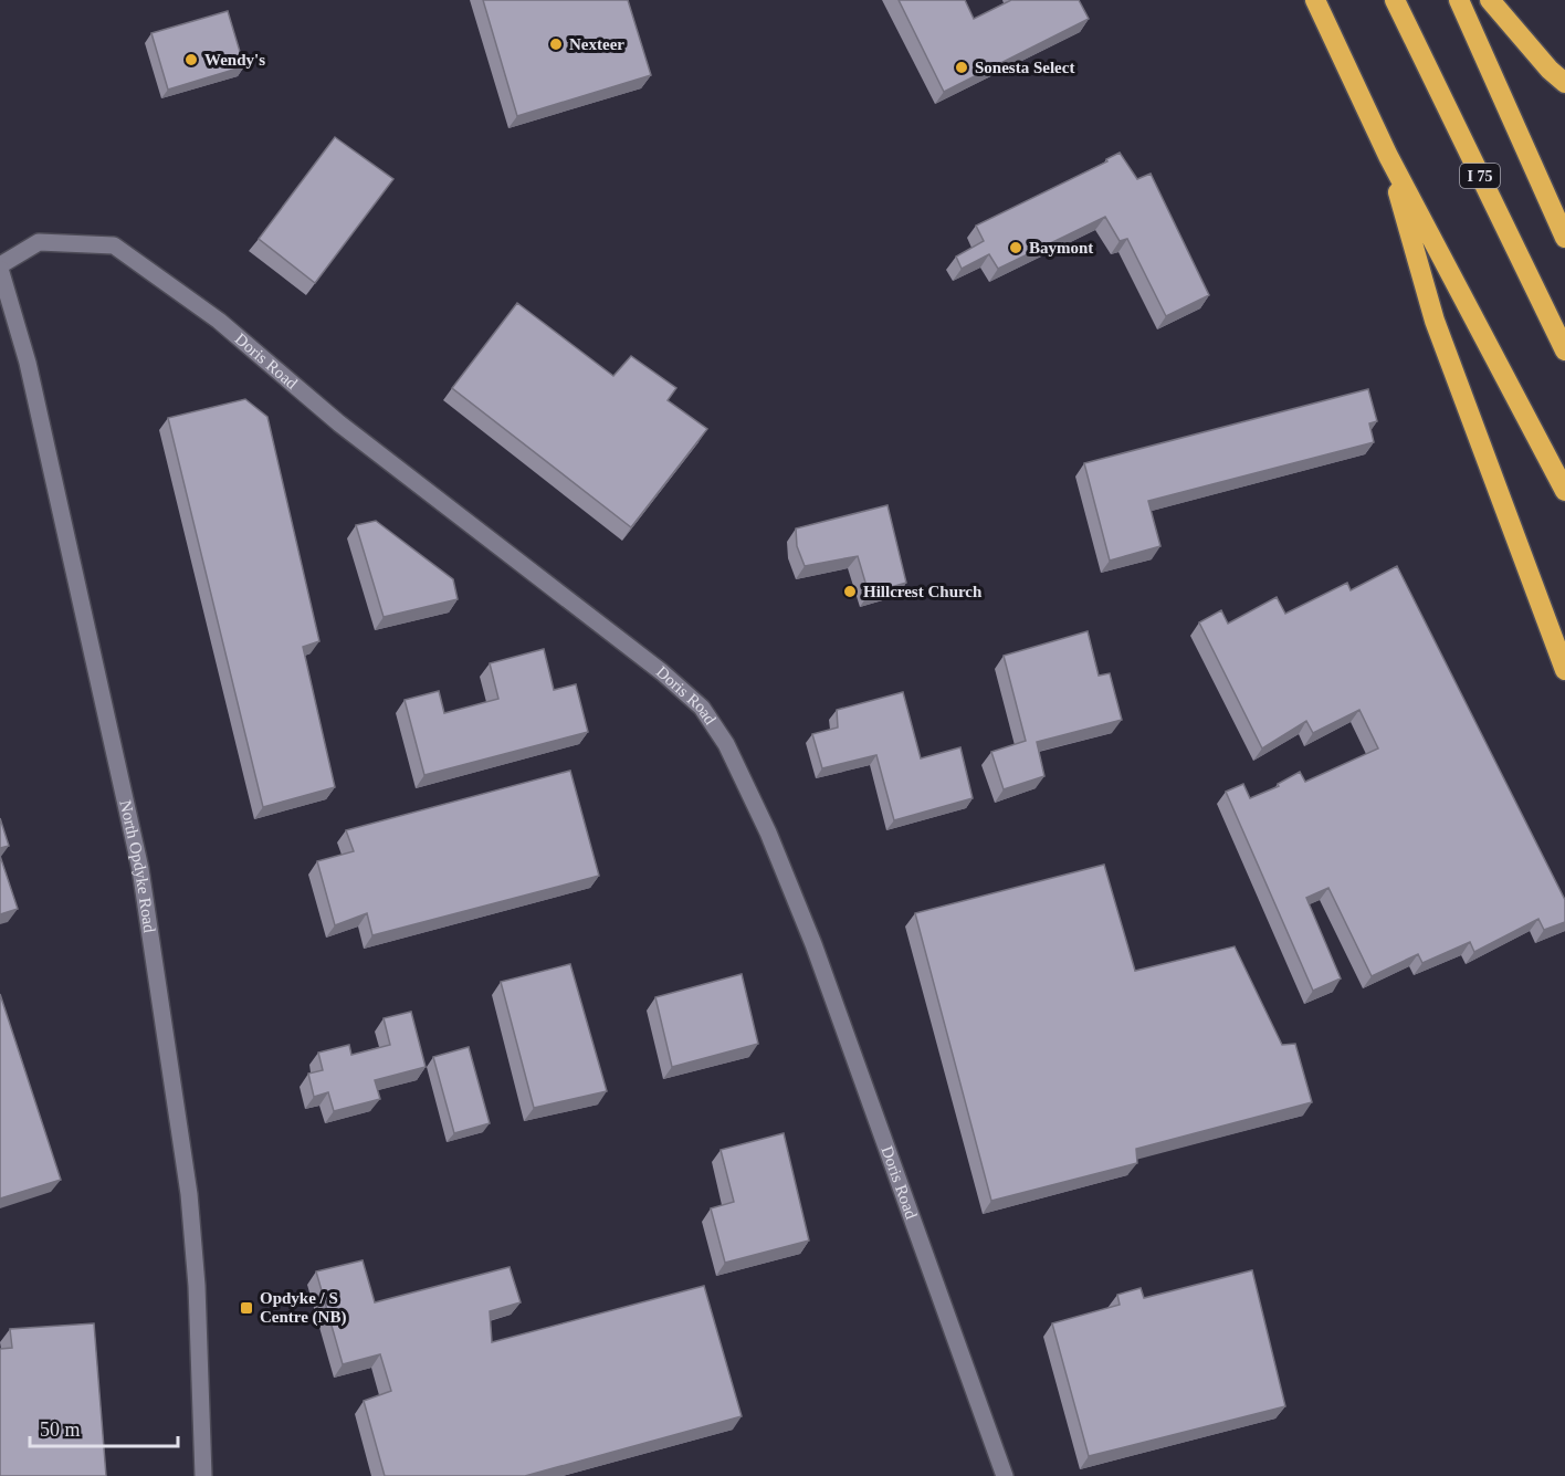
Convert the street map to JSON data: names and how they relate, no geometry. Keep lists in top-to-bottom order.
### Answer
{
  "streets": {
    "highway": ["I 75"],
    "street": ["Doris Road", "North Opdyke Road"]
  },
  "crossings": [
    ["Doris Road", "North Opdyke Road"]
  ],
  "places": {
    "other": [
      "Nexteer",
      "Wendy's",
      "Sonesta Select",
      "Baymont",
      "Hillcrest Church"
    ],
    "transit": ["Opdyke / S Centre (NB)"]
  },
  "scale_bar": "50 m"
}
